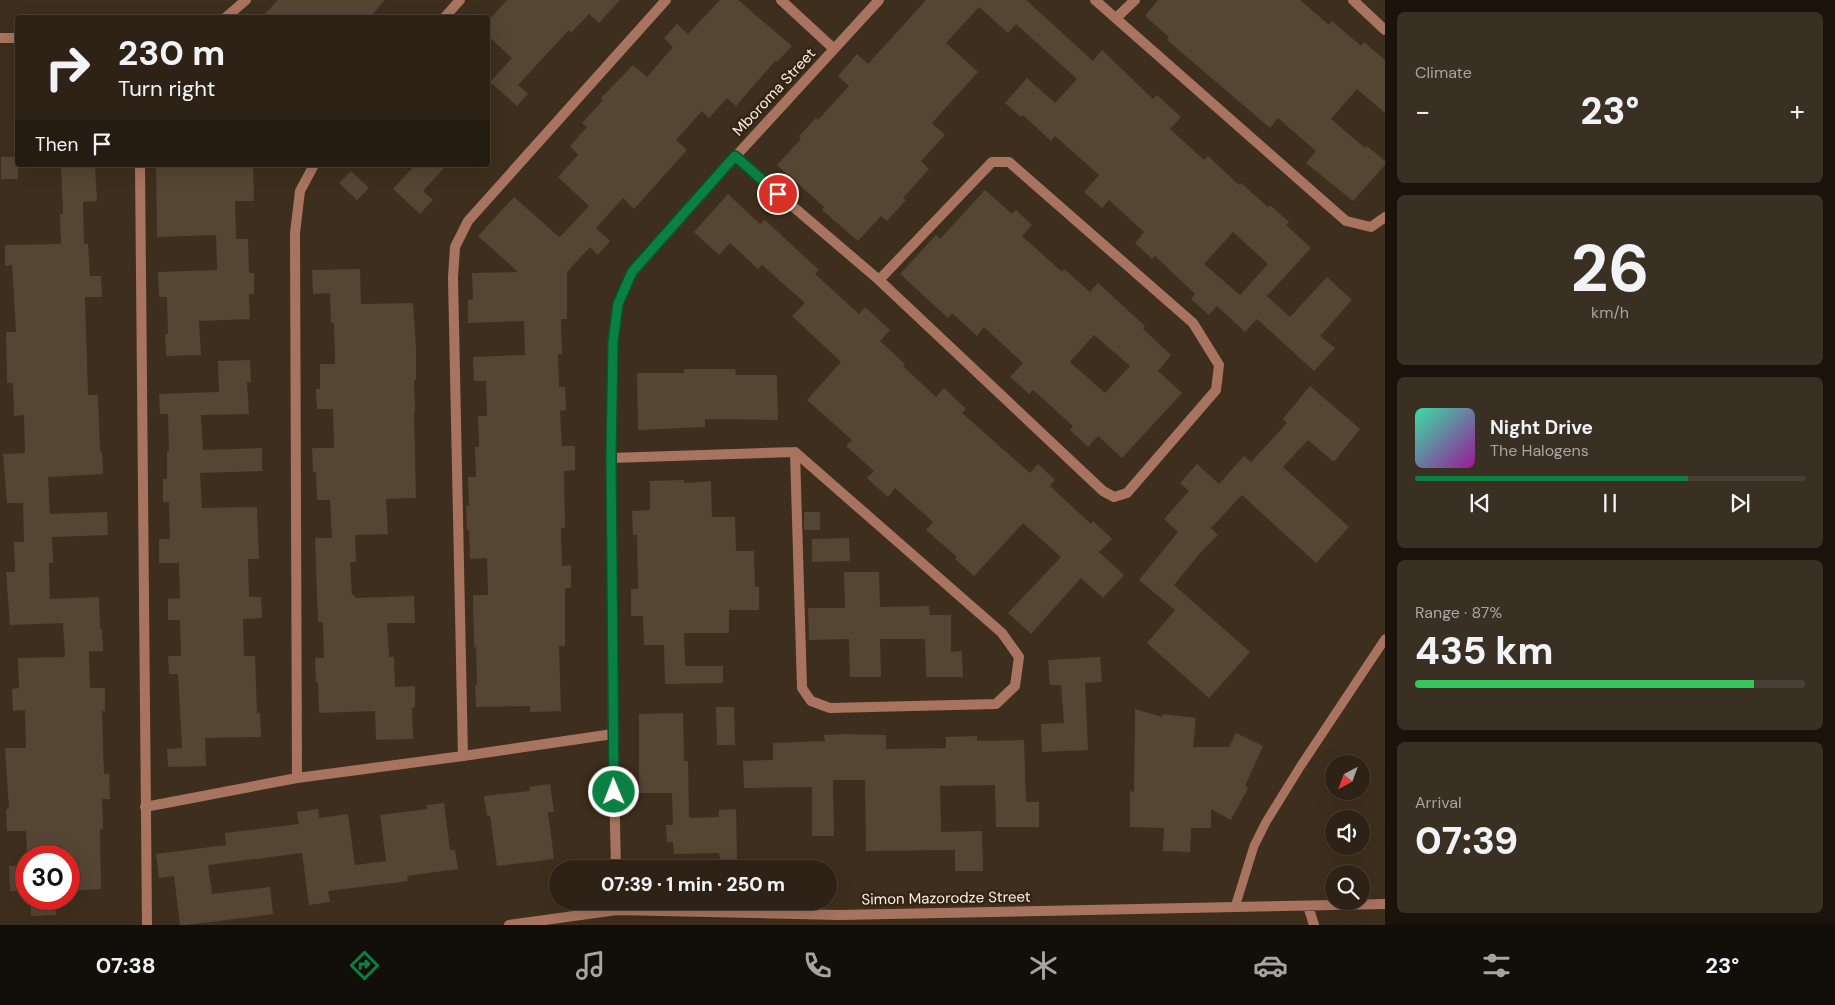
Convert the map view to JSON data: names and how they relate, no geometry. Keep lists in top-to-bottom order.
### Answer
{
  "streets": {
    "street": ["Mboroma Street", "Simon Mazorodze Street"]
  },
  "north": "bottom left",
  "page": {
    "tile": [
      "Climate",
      ["26", "km/h"],
      ["Range · 87%", "435 km"],
      ["Arrival", "07:39"]
    ],
    "turn": ["230 m", "Turn right"],
    "heat": ["−", "23°", "+"],
    "then": "Then",
    "song": ["Night Drive", "The Halogens"],
    "limit": "30",
    "trip": "07:39 · 1 min · 250 m",
    "tabs": ["07:38", "23°"]
  }
}
